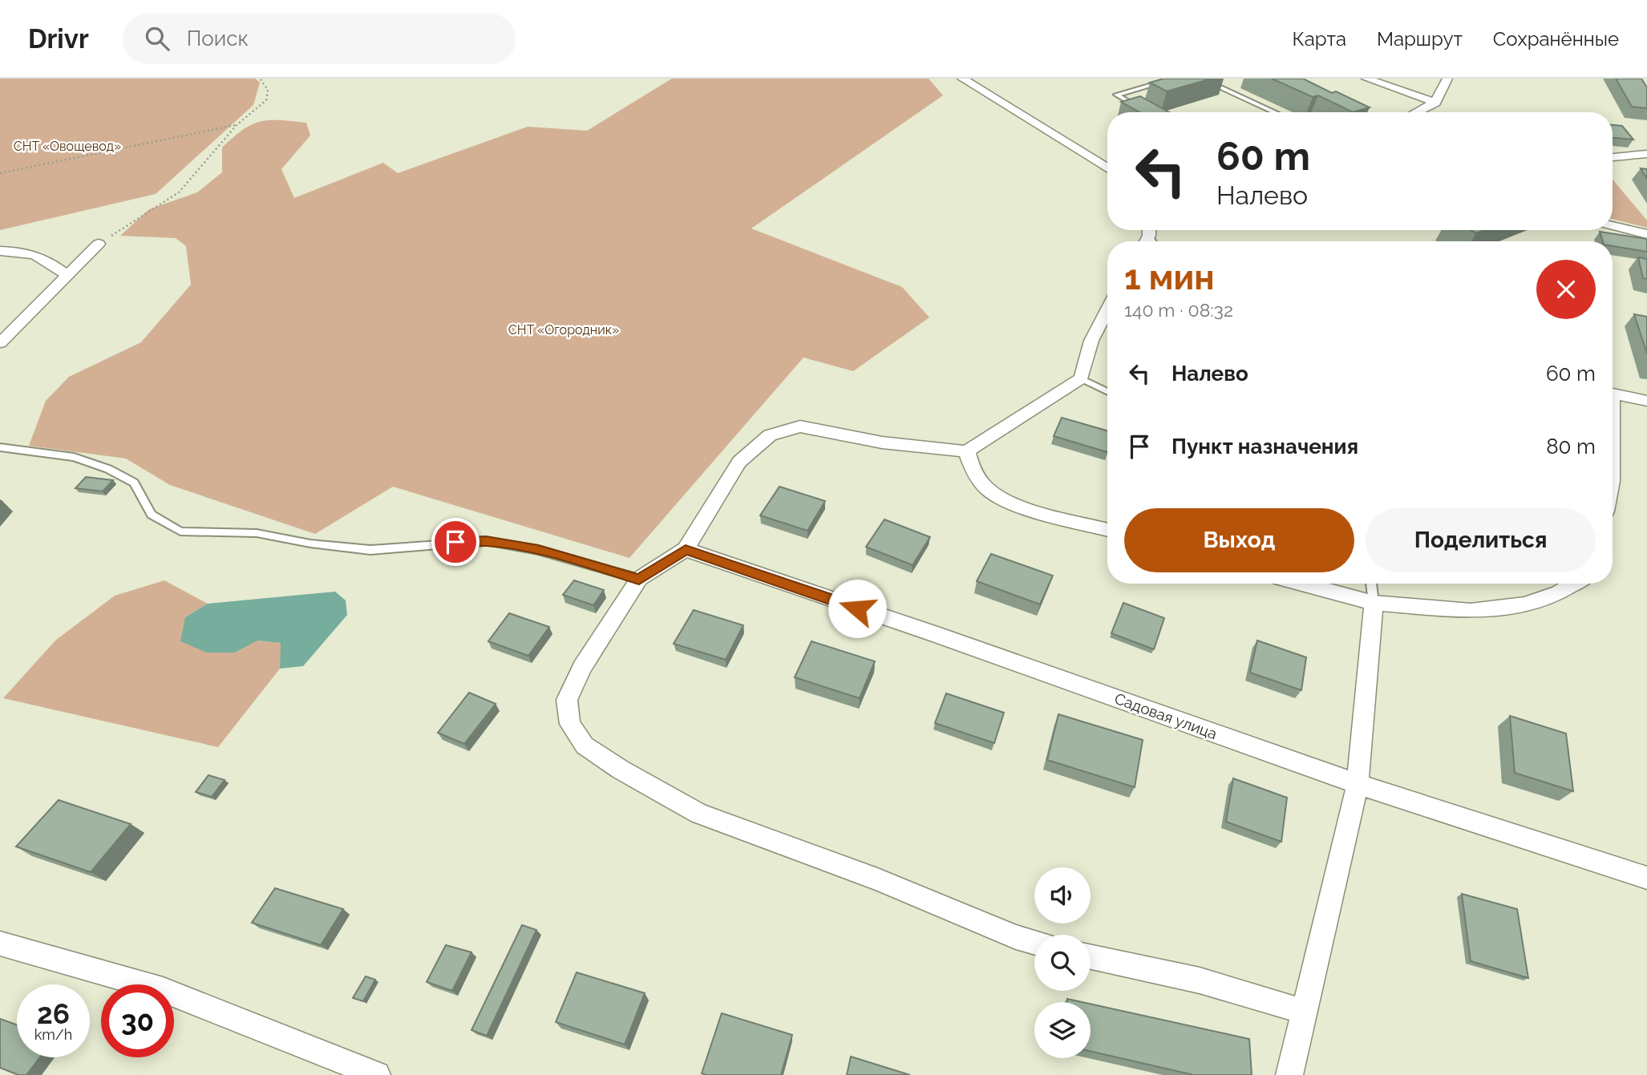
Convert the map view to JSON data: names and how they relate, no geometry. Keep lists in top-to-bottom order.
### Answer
{
  "streets": {
    "street": ["Садовая улица"]
  },
  "parks": ["СНТ «Овощевод»", "СНТ «Огородник»"],
  "page": {
    "header": "Drivr",
    "search": "Поиск",
    "nav": ["Карта", "Маршрут", "Сохранённые"],
    "turn": ["60 m", "Налево"],
    "heading": ["1 мин", "140 m · 08:32"],
    "list": [
      {
        "name": "Налево",
        "value": "60 m"
      },
      {
        "name": "Пункт назначения",
        "value": "80 m"
      }
    ],
    "buttons": ["Выход", "Поделиться"],
    "speed": "26 km/h",
    "limit": "30"
  }
}
